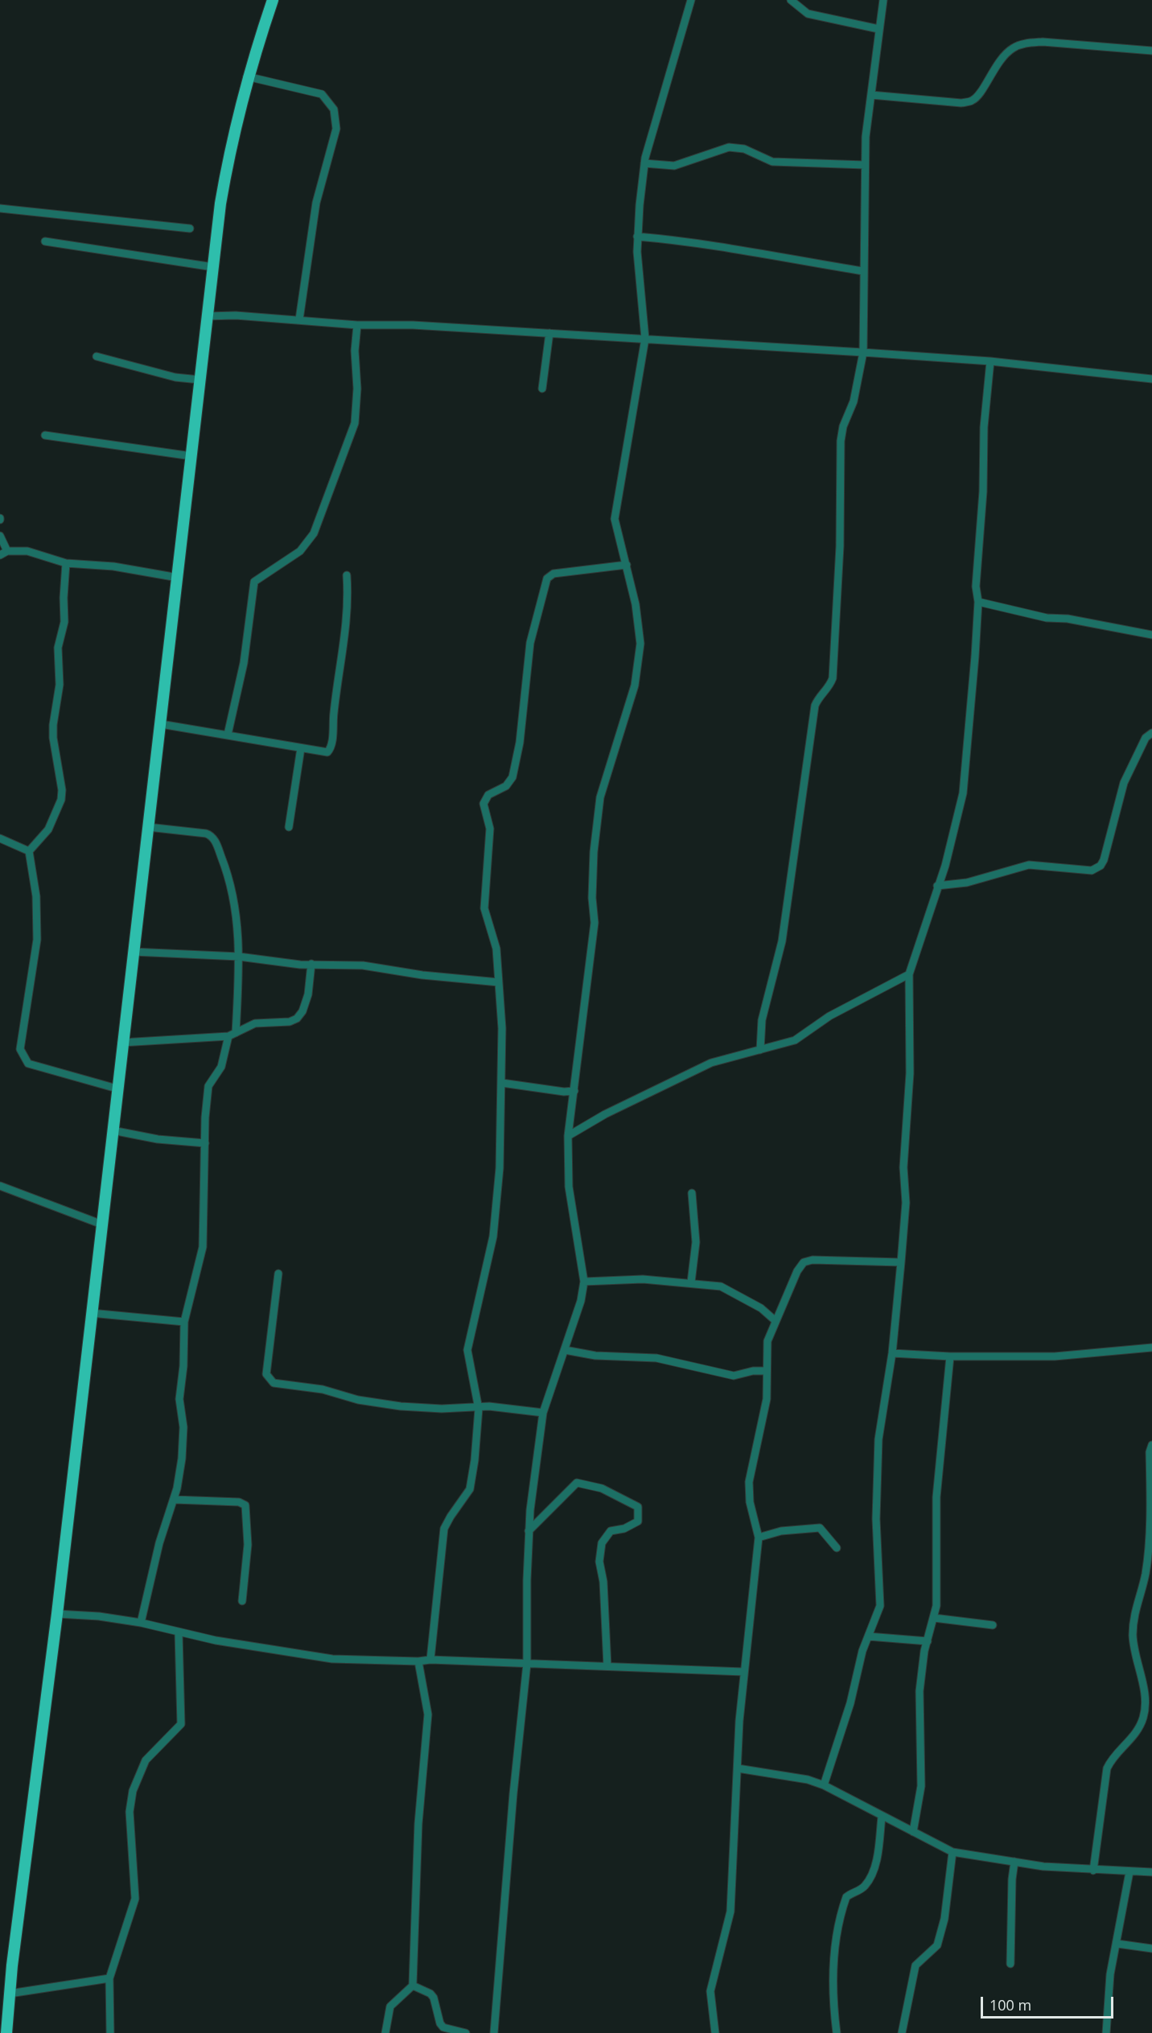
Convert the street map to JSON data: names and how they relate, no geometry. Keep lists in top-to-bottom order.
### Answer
{
  "scale_bar": "100 m"
}
